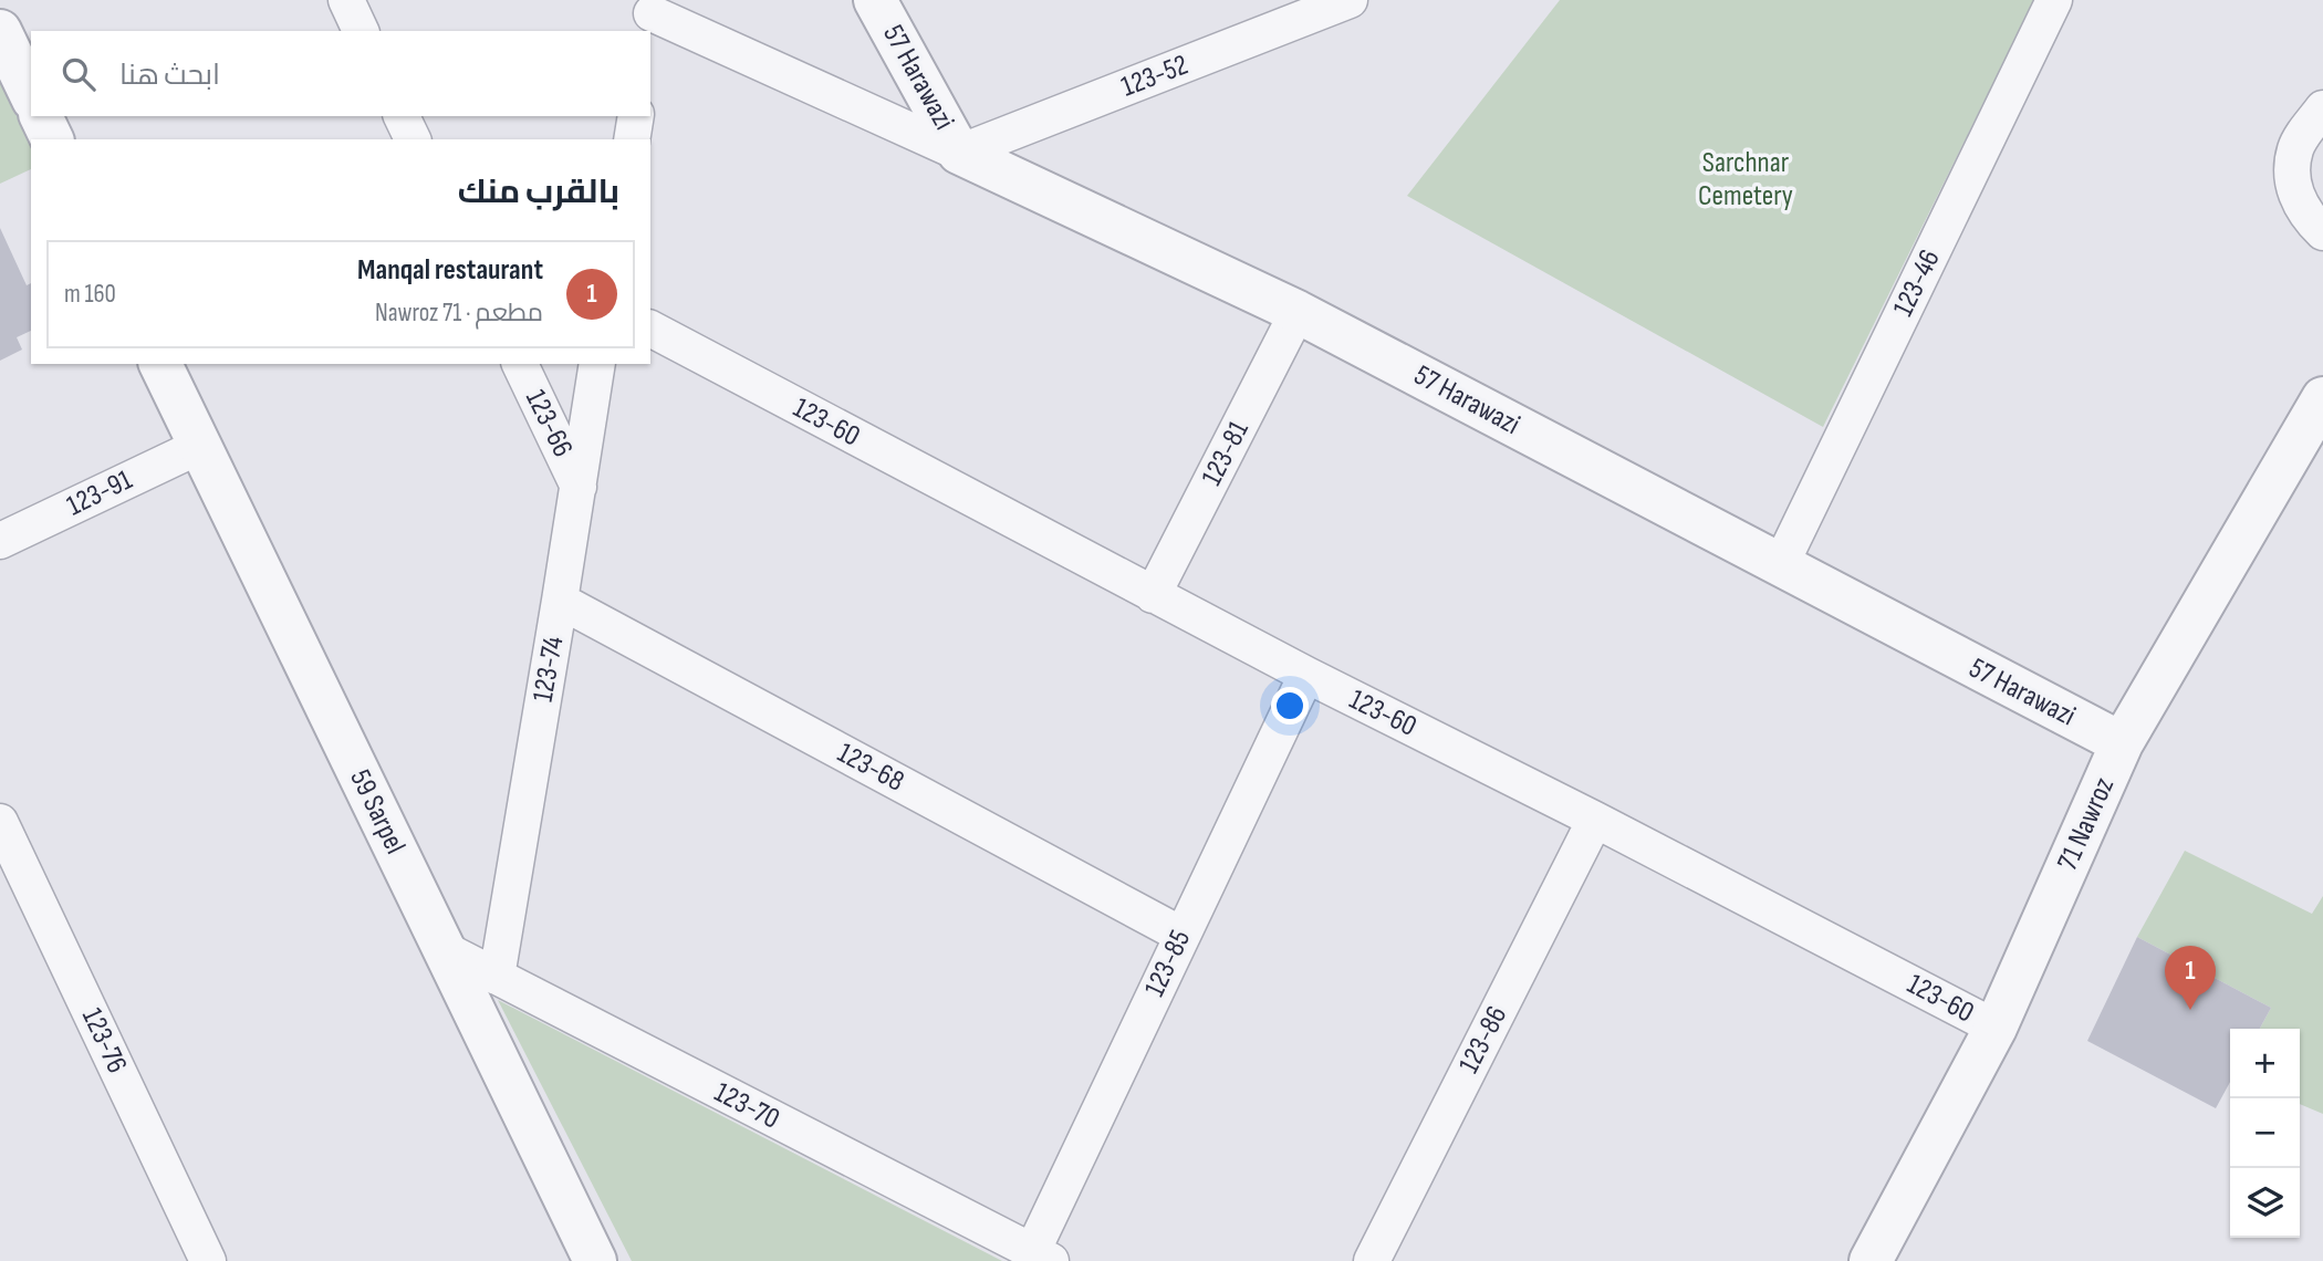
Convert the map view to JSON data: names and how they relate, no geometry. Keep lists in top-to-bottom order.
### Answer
{
  "streets": {
    "street": [
      "123-52",
      "57 Harawazi",
      "123-46",
      "123-60",
      "123-66",
      "123-81",
      "123-91",
      "123-74",
      "123-68",
      "59 Sarpel",
      "71 Nawroz",
      "123-85",
      "123-86",
      "123-76",
      "123-70"
    ]
  },
  "crossings": [
    ["123-52", "57 Harawazi"],
    ["57 Harawazi", "123-46"],
    ["57 Harawazi", "123-81"],
    ["57 Harawazi", "71 Nawroz"],
    ["123-60", "123-81"],
    ["123-60", "71 Nawroz"],
    ["123-60", "123-85"],
    ["123-60", "123-86"],
    ["123-66", "123-74"],
    ["123-91", "59 Sarpel"],
    ["123-74", "123-68"],
    ["123-74", "123-70"],
    ["123-68", "123-85"],
    ["59 Sarpel", "123-70"],
    ["123-85", "123-70"]
  ],
  "parks": ["Sarchnar Cemetery"],
  "page": {
    "search": "ابحث هنا",
    "heading": "بالقرب منك",
    "list": [
      {
        "mark": "1",
        "name": "Manqal restaurant",
        "note": "مطعم · 71 Nawroz",
        "value": "160 m"
      }
    ],
    "pins": "1",
    "map_buttons": ["+", "−"]
  }
}
